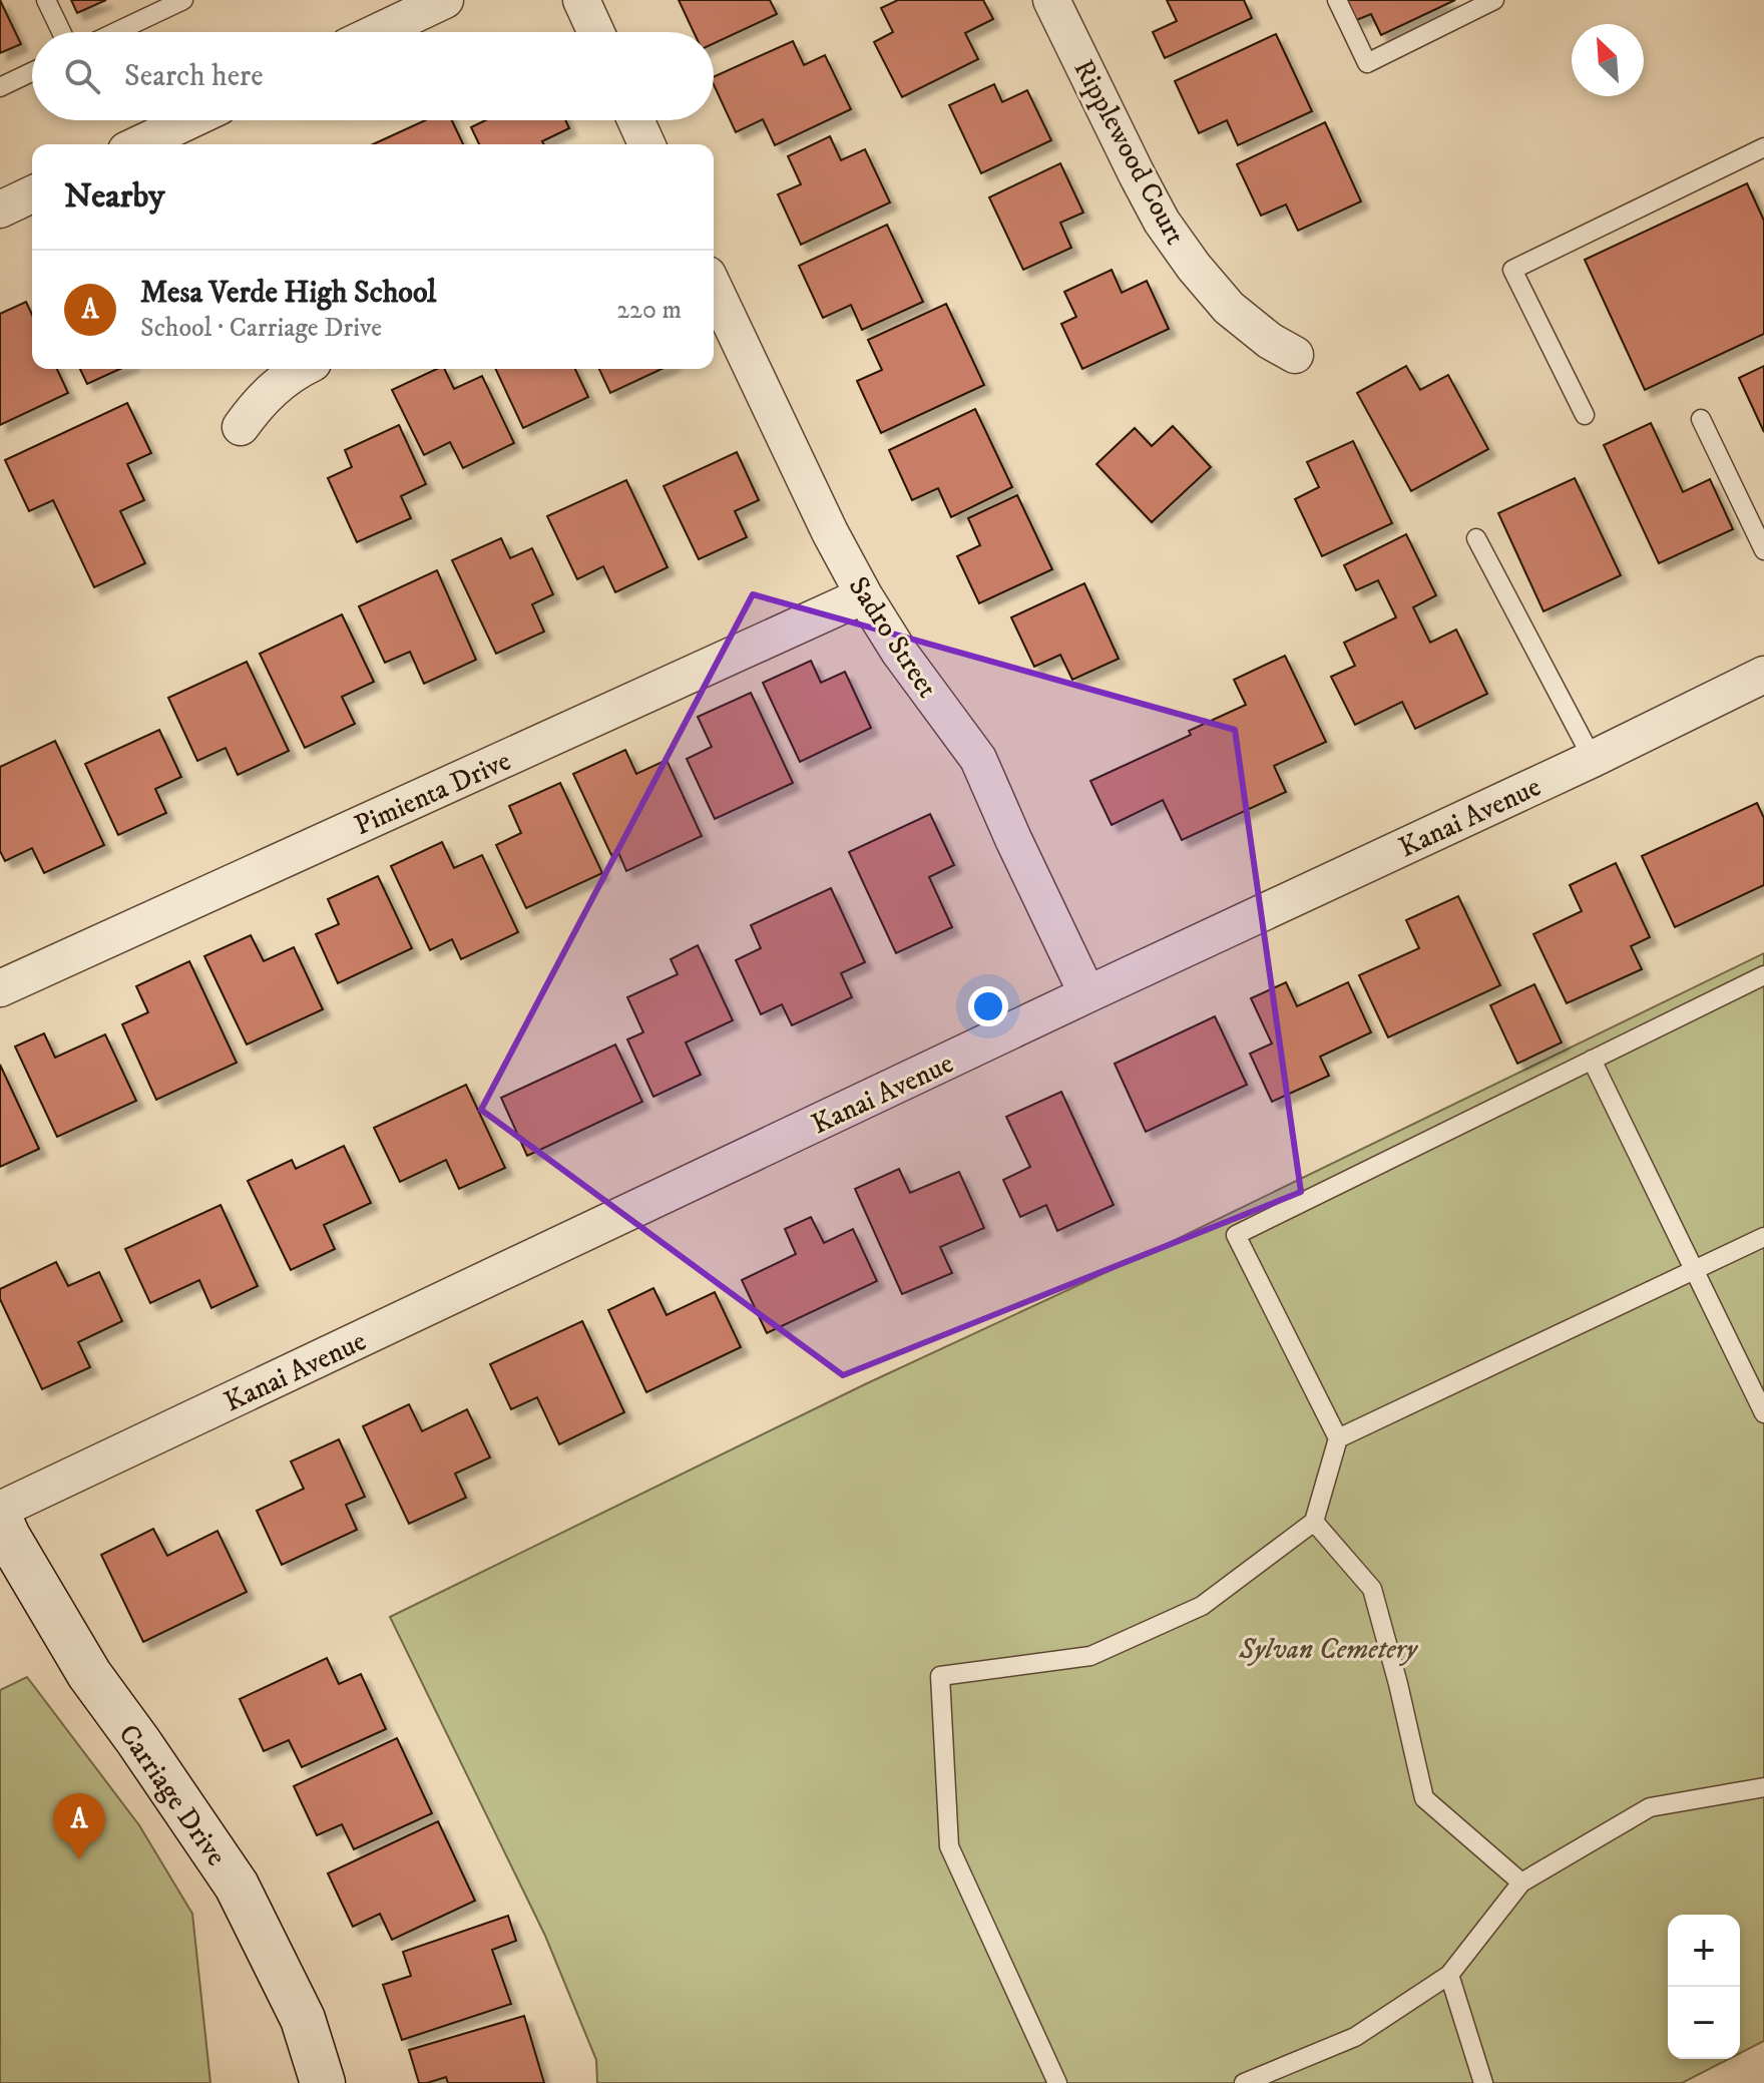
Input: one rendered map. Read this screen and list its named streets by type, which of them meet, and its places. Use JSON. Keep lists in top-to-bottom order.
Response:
{
  "streets": {
    "street": [
      "Ripplewood Court",
      "Sadro Street",
      "Pimienta Drive",
      "Kanai Avenue",
      "Carriage Drive"
    ]
  },
  "crossings": [
    ["Sadro Street", "Pimienta Drive"],
    ["Sadro Street", "Kanai Avenue"],
    ["Kanai Avenue", "Carriage Drive"]
  ],
  "parks": ["Sylvan Cemetery"],
  "north": "top left",
  "page": {
    "search": "Search here",
    "heading": "Nearby",
    "list": [
      {
        "mark": "A",
        "name": "Mesa Verde High School",
        "note": "School · Carriage Drive",
        "value": "220 m"
      }
    ],
    "pins": "A",
    "map_buttons": ["+", "−"]
  }
}
